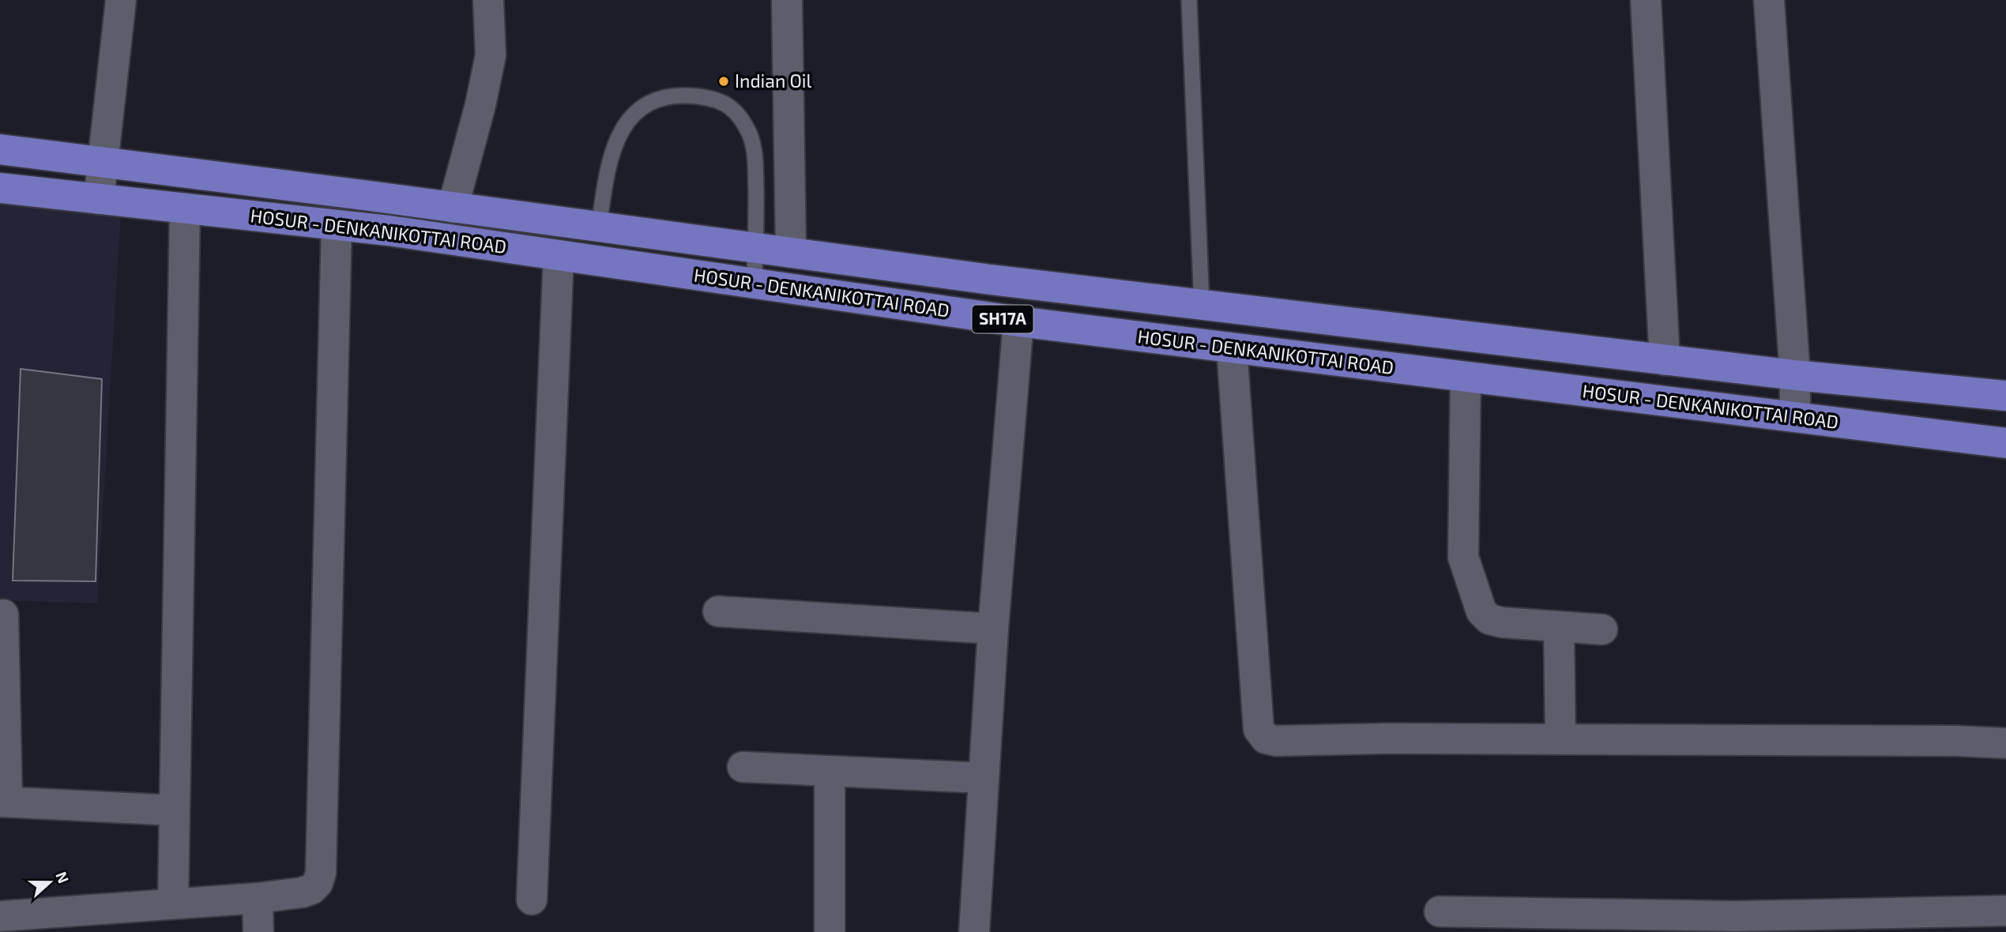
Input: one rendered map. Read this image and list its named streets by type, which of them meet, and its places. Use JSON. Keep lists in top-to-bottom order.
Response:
{
  "streets": {
    "main road": ["HOSUR - DENKANIKOTTAI ROAD", "SH17A"]
  },
  "places": ["Indian Oil"],
  "north": "right"
}
